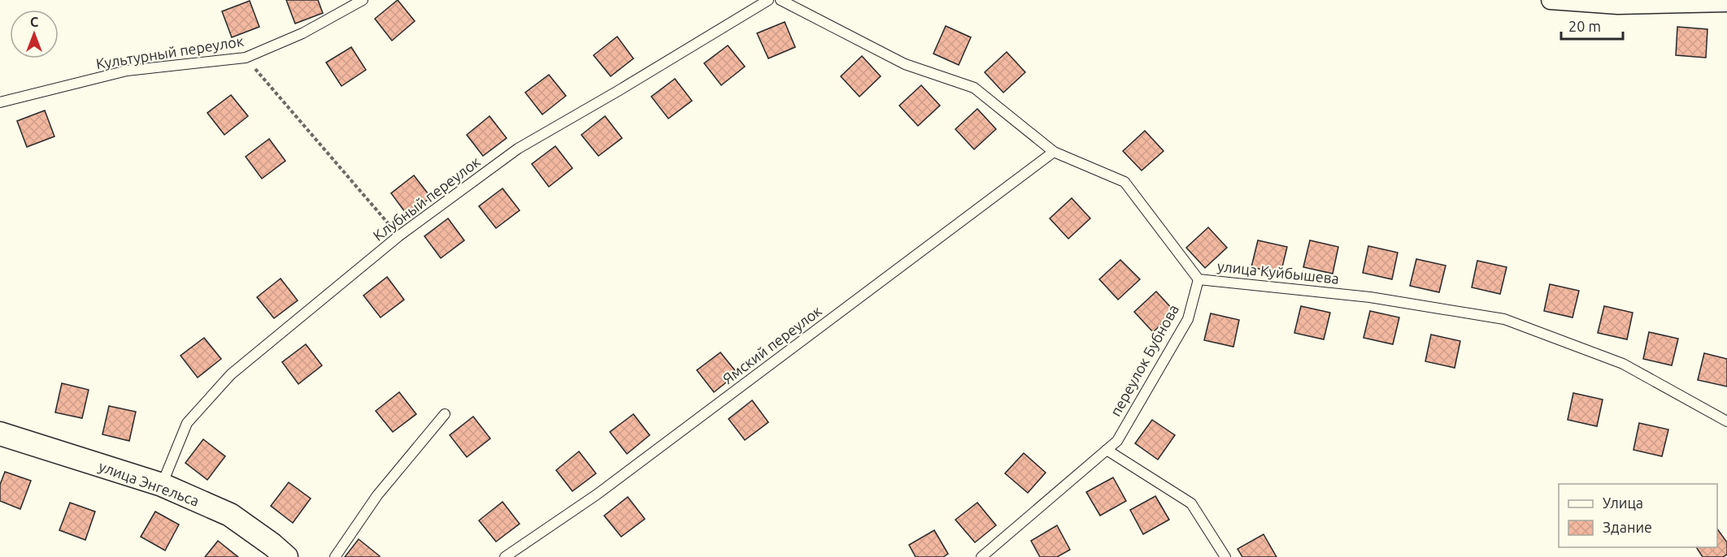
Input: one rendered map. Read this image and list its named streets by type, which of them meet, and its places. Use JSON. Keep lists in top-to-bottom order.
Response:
{
  "streets": {
    "street": ["улица Энгельса"],
    "lane": [
      "Культурный переулок",
      "Клубный переулок",
      "улица Куйбышева",
      "Ямский переулок",
      "переулок Бубнова"
    ]
  },
  "crossings": [
    ["Клубный переулок", "улица Энгельса"],
    ["улица Куйбышева", "Ямский переулок"],
    ["улица Куйбышева", "переулок Бубнова"]
  ],
  "legend": ["Улица", "Здание"],
  "scale_bar": "20 m",
  "north": "top"
}
